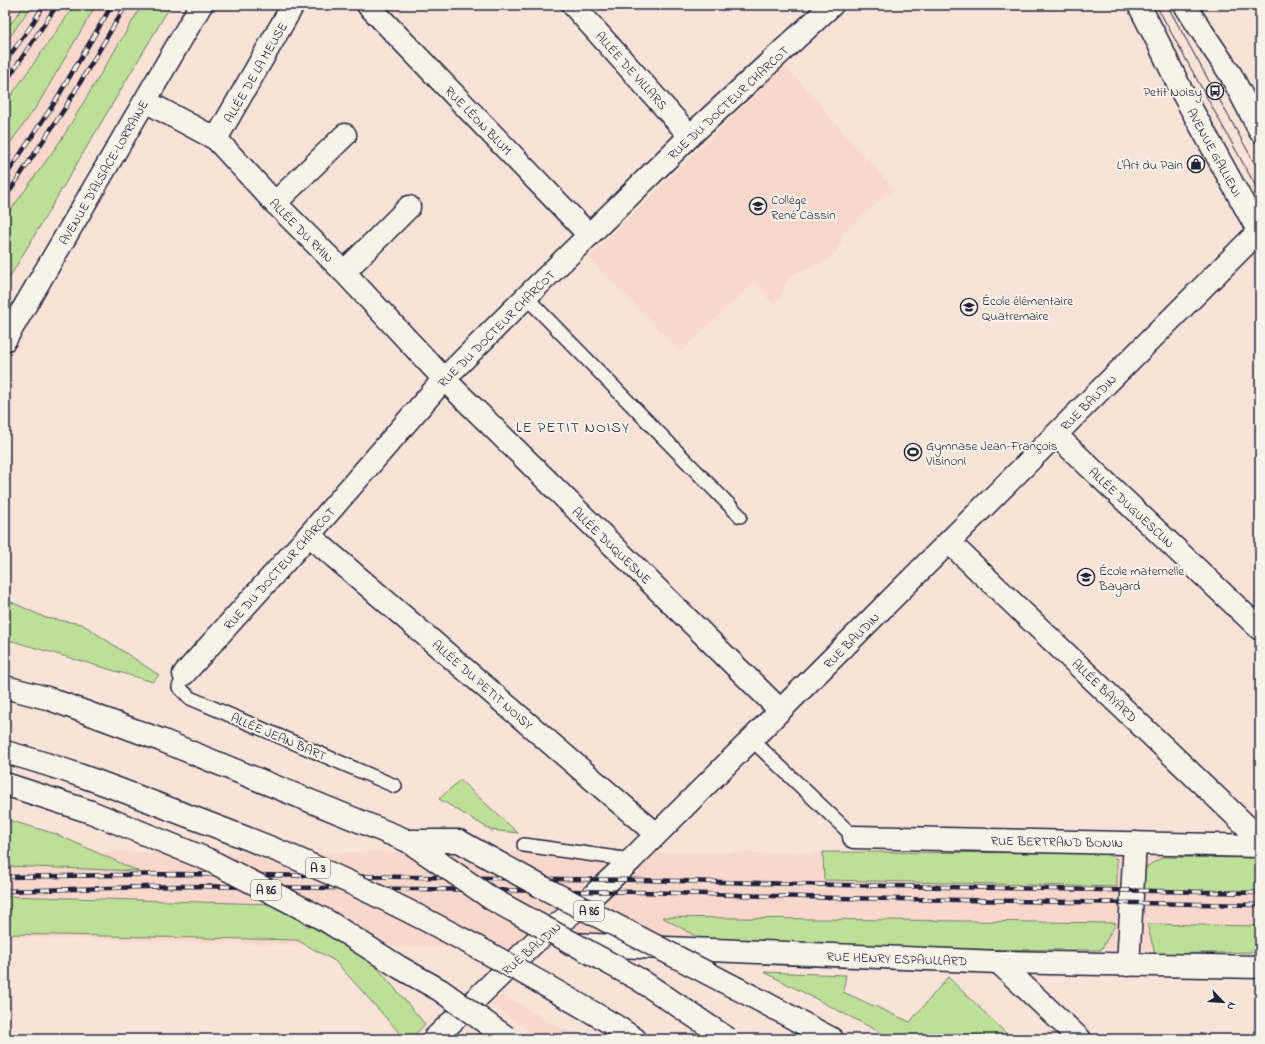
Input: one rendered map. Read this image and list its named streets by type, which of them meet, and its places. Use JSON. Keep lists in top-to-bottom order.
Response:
{
  "streets": {
    "main road": [
      "ALLÉE DE VILLARS",
      "ALLÉE DE LA MEUSE",
      "RUE DU DOCTEUR CHARCOT",
      "RUE LÉON BLUM",
      "AVENUE GALLIENI",
      "AVENUE D'ALSACE-LORRAINE",
      "ALLÉE DU RHIN",
      "RUE BAUDIN",
      "ALLÉE DUGUESCLIN",
      "ALLÉE DUQUESNE",
      "ALLÉE DU PETIT NOISY",
      "ALLÉE BAYARD",
      "RUE BERTRAND BONIN",
      "A 3",
      "A 86",
      "RUE HENRY ESPAULLARD"
    ],
    "lane": ["ALLÉE JEAN BART"]
  },
  "crossings": [
    ["ALLÉE DE VILLARS", "RUE DU DOCTEUR CHARCOT"],
    ["ALLÉE DE LA MEUSE", "ALLÉE DU RHIN"],
    ["RUE DU DOCTEUR CHARCOT", "RUE LÉON BLUM"],
    ["RUE DU DOCTEUR CHARCOT", "ALLÉE DU RHIN"],
    ["RUE DU DOCTEUR CHARCOT", "ALLÉE DUQUESNE"],
    ["RUE DU DOCTEUR CHARCOT", "ALLÉE DU PETIT NOISY"],
    ["RUE DU DOCTEUR CHARCOT", "ALLÉE JEAN BART"],
    ["AVENUE GALLIENI", "RUE BAUDIN"],
    ["AVENUE D'ALSACE-LORRAINE", "ALLÉE DU RHIN"],
    ["ALLÉE DU RHIN", "ALLÉE DUQUESNE"],
    ["RUE BAUDIN", "ALLÉE DUGUESCLIN"],
    ["RUE BAUDIN", "ALLÉE DUQUESNE"],
    ["RUE BAUDIN", "ALLÉE DU PETIT NOISY"],
    ["RUE BAUDIN", "ALLÉE BAYARD"],
    ["RUE BAUDIN", "RUE HENRY ESPAULLARD"]
  ],
  "districts": ["LE PETIT NOISY"],
  "places": {
    "bus stop": ["Petit Noisy"],
    "shop": ["L’Art du Pain"],
    "school or university": ["Collège René Cassin", "École élémentaire Quatremaire", "École maternelle Bayard"],
    "sports": ["Gymnase Jean-François Visinoni"]
  },
  "north": "bottom right"
}
